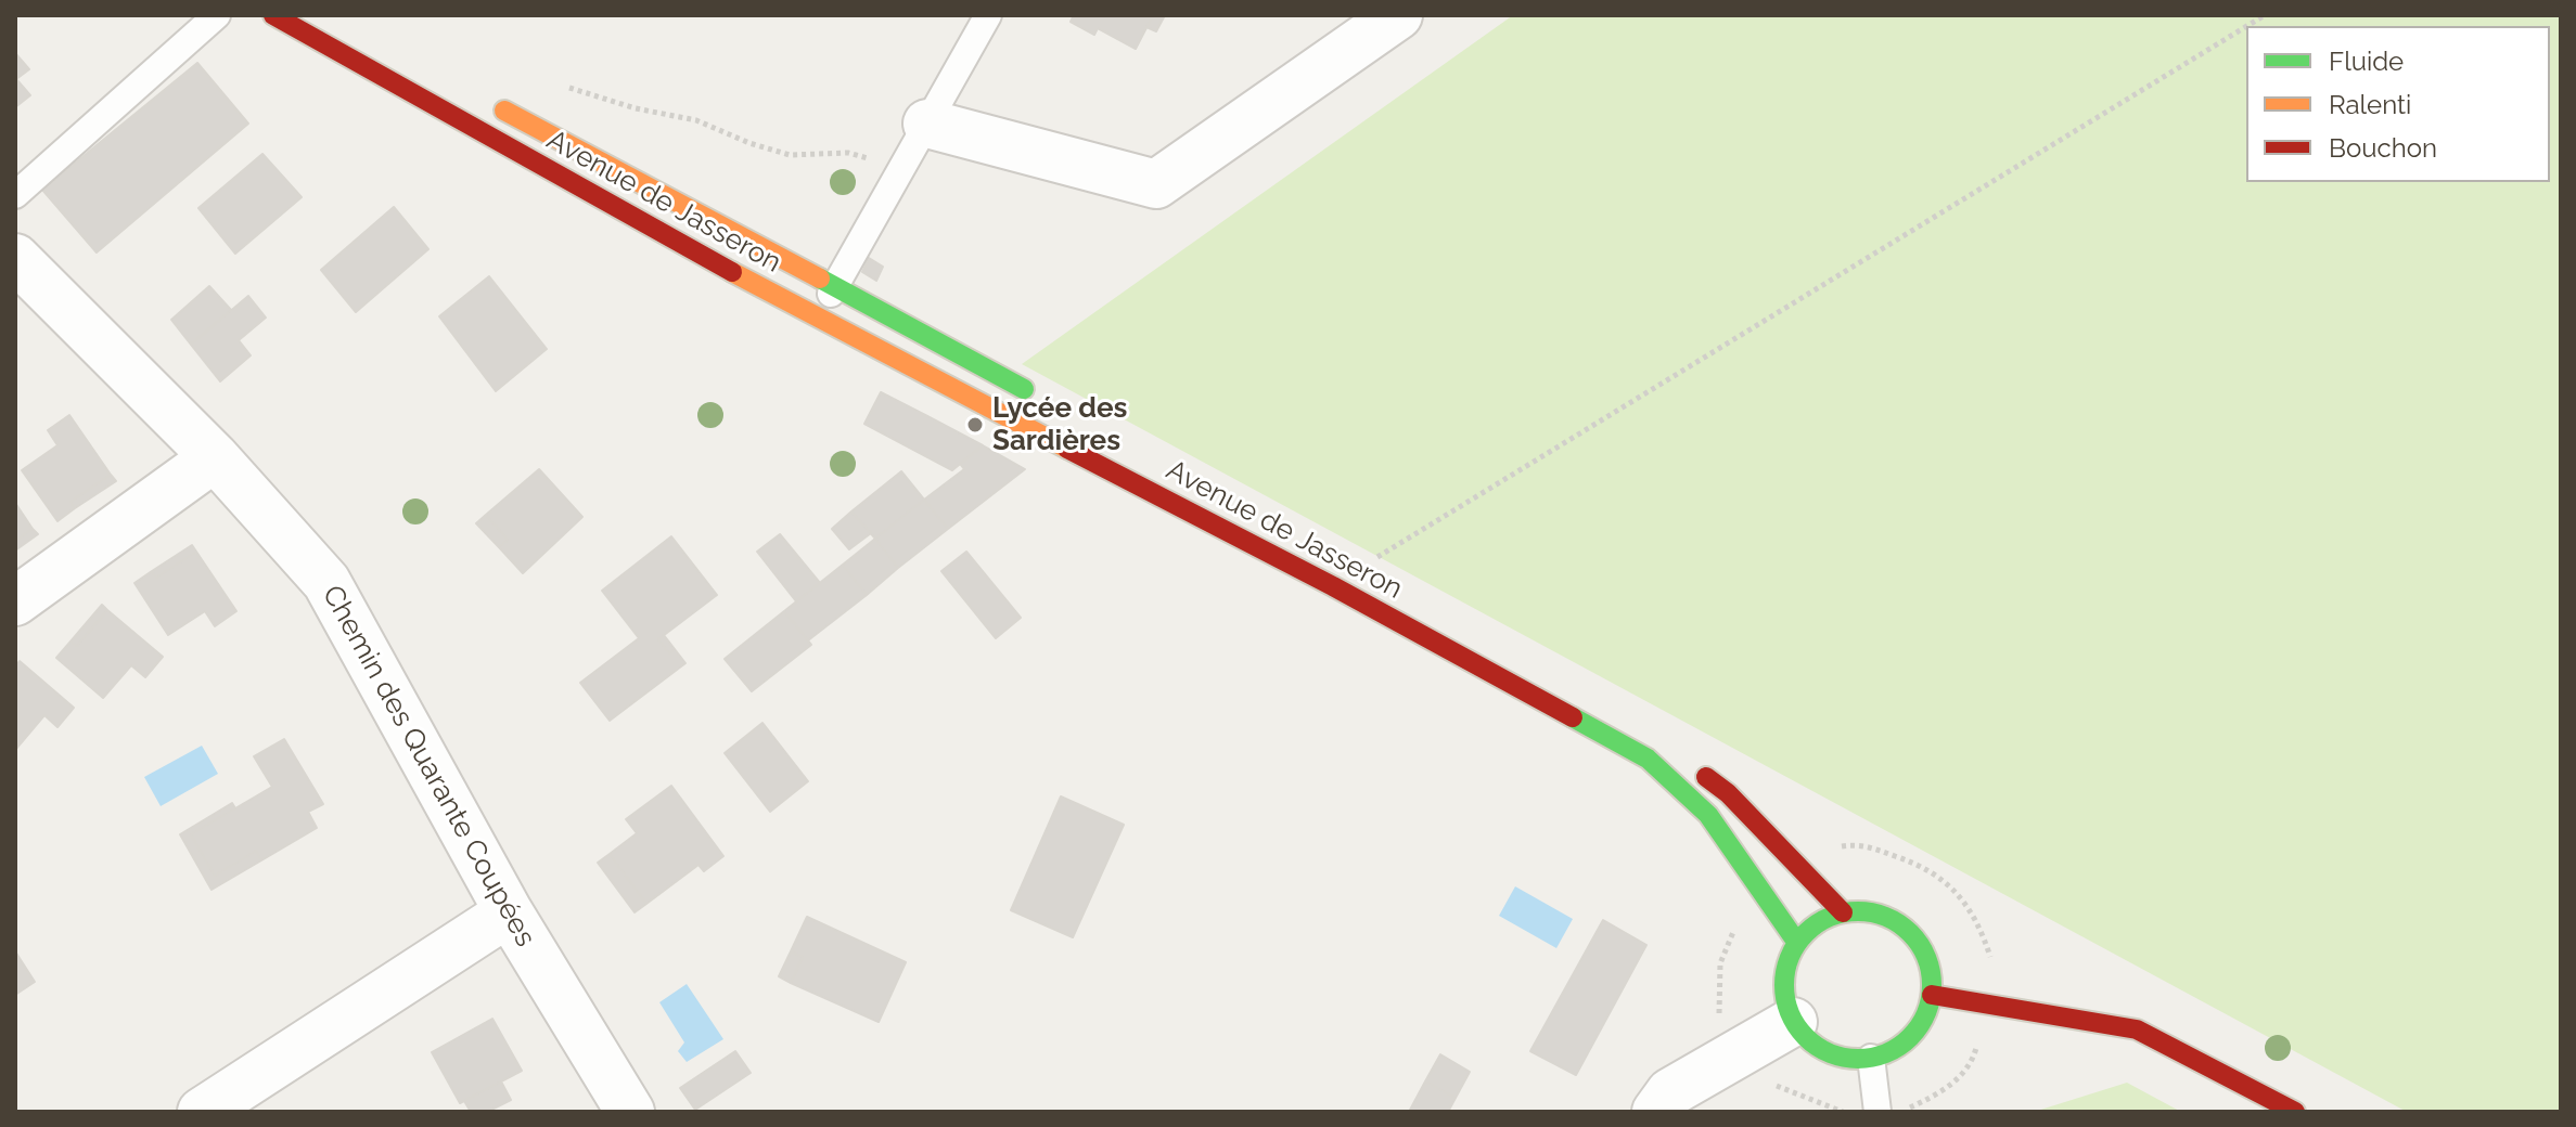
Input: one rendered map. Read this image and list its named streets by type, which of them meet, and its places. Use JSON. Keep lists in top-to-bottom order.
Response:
{
  "streets": {
    "main road": ["Avenue de Jasseron"],
    "street": ["Chemin des Quarante Coupées"]
  },
  "places": ["Lycée des Sardières"],
  "legend": ["Fluide", "Ralenti", "Bouchon"]
}
